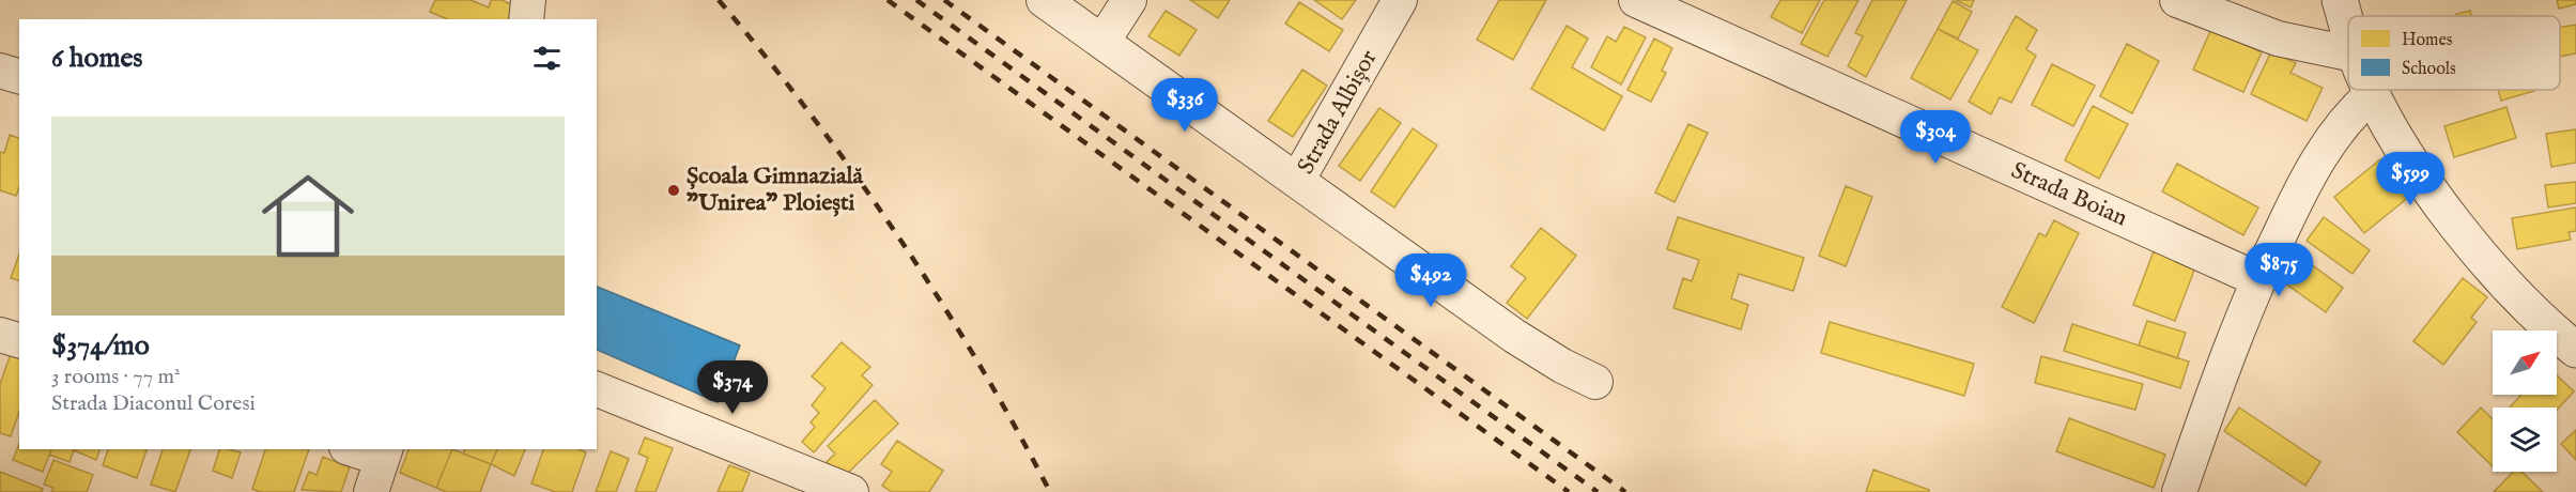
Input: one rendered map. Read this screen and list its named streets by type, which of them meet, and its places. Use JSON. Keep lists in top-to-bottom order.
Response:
{
  "streets": {
    "street": ["Strada Albișor", "Strada Boian"]
  },
  "places": ["Școala Gimnazială \"Unirea\" Ploiești"],
  "legend": ["Homes", "Schools"],
  "north": "top right",
  "page": {
    "heading": "6 homes",
    "price": [
      "$336",
      "$304",
      "$599",
      "$875",
      "$492",
      "$374"
    ],
    "list": [
      {
        "name": "$374/mo",
        "note": "3 rooms · 77 m² · Strada Diaconul Coresi"
      }
    ]
  }
}
